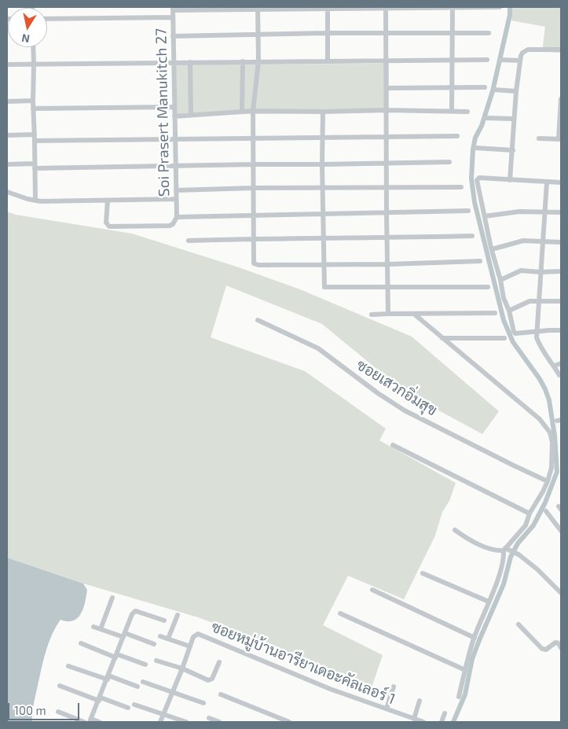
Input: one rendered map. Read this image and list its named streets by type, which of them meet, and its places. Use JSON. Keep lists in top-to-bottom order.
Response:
{
  "streets": {
    "street": ["Soi Prasert Manukitch 27", "ซอยเสวกอิ่มสุข", "ซอยหมู่บ้านอารียาเดอะคัลเลอร์ 1"]
  },
  "scale_bar": "100 m",
  "north": "bottom"
}
